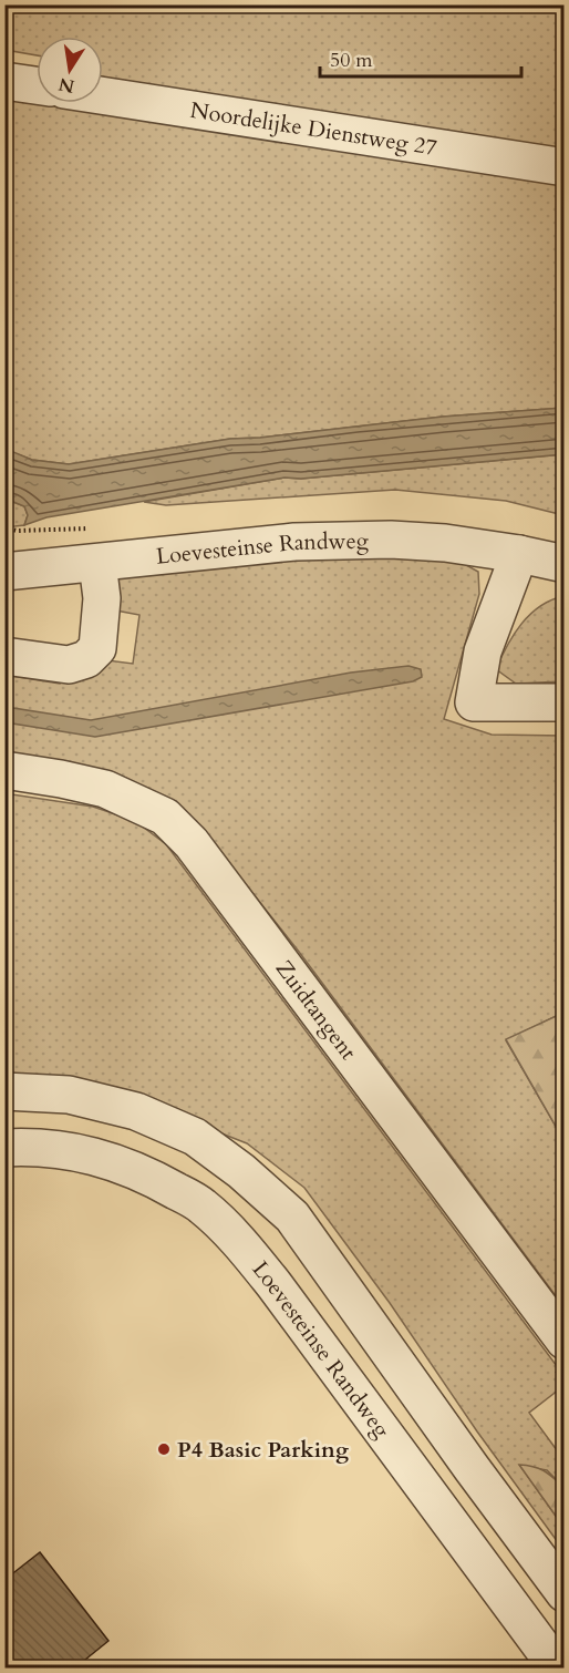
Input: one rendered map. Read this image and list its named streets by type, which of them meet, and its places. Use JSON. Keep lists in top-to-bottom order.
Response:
{
  "streets": {
    "street": ["Noordelijke Dienstweg 27", "Loevesteinse Randweg", "Zuidtangent"]
  },
  "places": ["P4 Basic Parking"],
  "scale_bar": "50 m",
  "north": "bottom"
}
